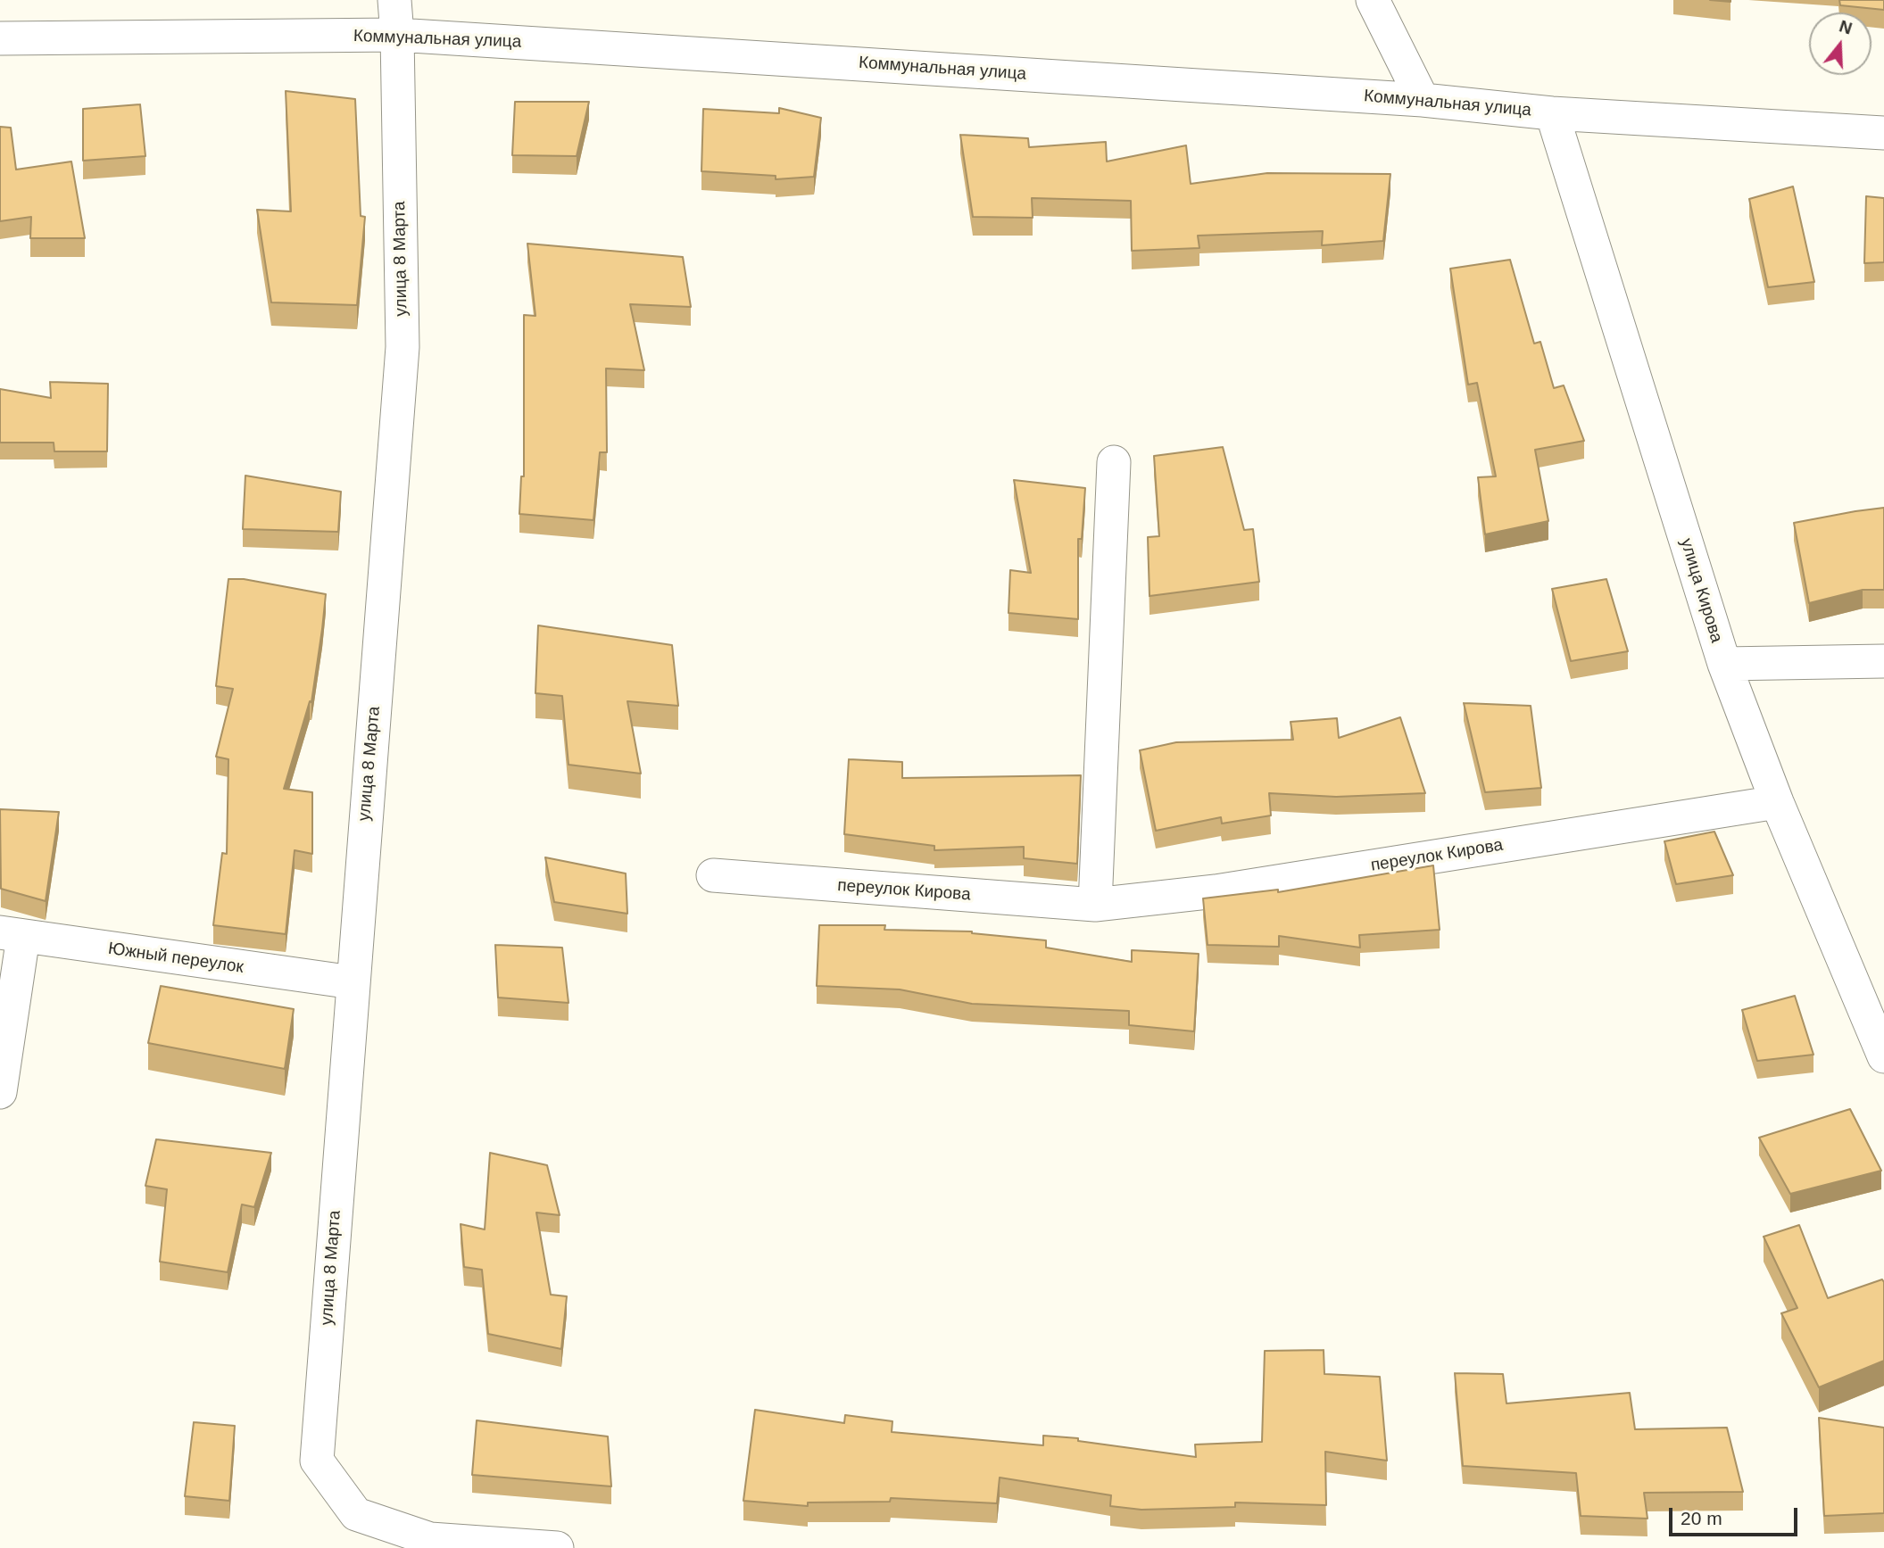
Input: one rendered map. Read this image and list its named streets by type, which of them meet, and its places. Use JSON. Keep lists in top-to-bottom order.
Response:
{
  "streets": {
    "street": [
      "Коммунальная улица",
      "улица 8 Марта",
      "улица Кирова",
      "переулок Кирова",
      "Южный переулок"
    ]
  },
  "crossings": [
    ["Коммунальная улица", "улица 8 Марта"],
    ["Коммунальная улица", "улица Кирова"],
    ["улица 8 Марта", "Южный переулок"],
    ["улица Кирова", "переулок Кирова"]
  ],
  "scale_bar": "20 m",
  "north": "top"
}
